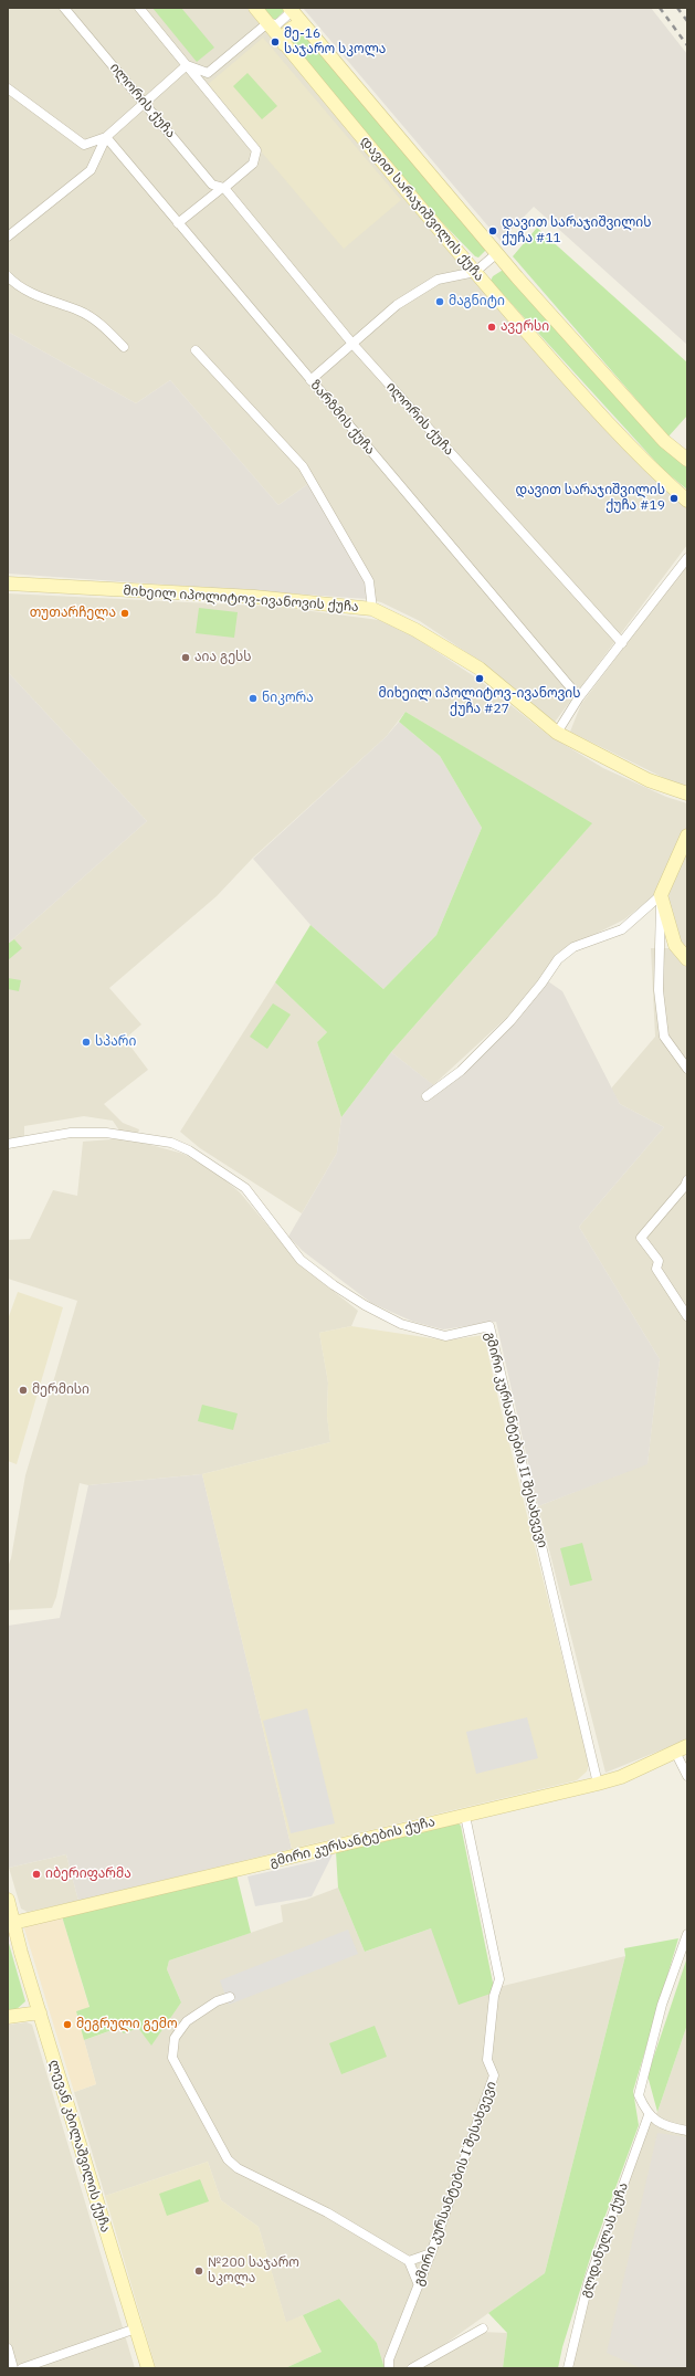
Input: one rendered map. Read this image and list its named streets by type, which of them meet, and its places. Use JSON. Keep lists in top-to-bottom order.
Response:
{
  "streets": {
    "main road": [
      "დავით სარაჯიშვილის ქუჩა",
      "მიხეილ იპოლიტოვ-ივანოვის ქუჩა",
      "გმირი კურსანტების ქუჩა",
      "ლევან კბილაშვილის ქუჩა"
    ],
    "street": [
      "ილორის ქუჩა",
      "ზარზმის ქუჩა",
      "გმირი კურსანტების II შესახვევი",
      "გმირი კურსანტების I შესახვევი",
      "გლდანულას ქუჩა"
    ]
  },
  "crossings": [
    ["გმირი კურსანტების II შესახვევი", "გმირი კურსანტების ქუჩა"],
    ["გმირი კურსანტების ქუჩა", "ლევან კბილაშვილის ქუჩა"],
    ["გმირი კურსანტების ქუჩა", "გმირი კურსანტების I შესახვევი"]
  ],
  "places": [
    "მე-16 საჯარო სკოლა",
    "დავით სარაჯიშვილის ქუჩა #11",
    "მაგნიტი",
    "ავერსი",
    "დავით სარაჯიშვილის ქუჩა #19",
    "თუთარჩელა",
    "აია გესს",
    "მიხეილ იპოლიტოვ-ივანოვის ქუჩა #27",
    "ნიკორა",
    "სპარი",
    "მერმისი",
    "იბერიფარმა",
    "მეგრული გემო",
    "№200 საჯარო სკოლა"
  ]
}
